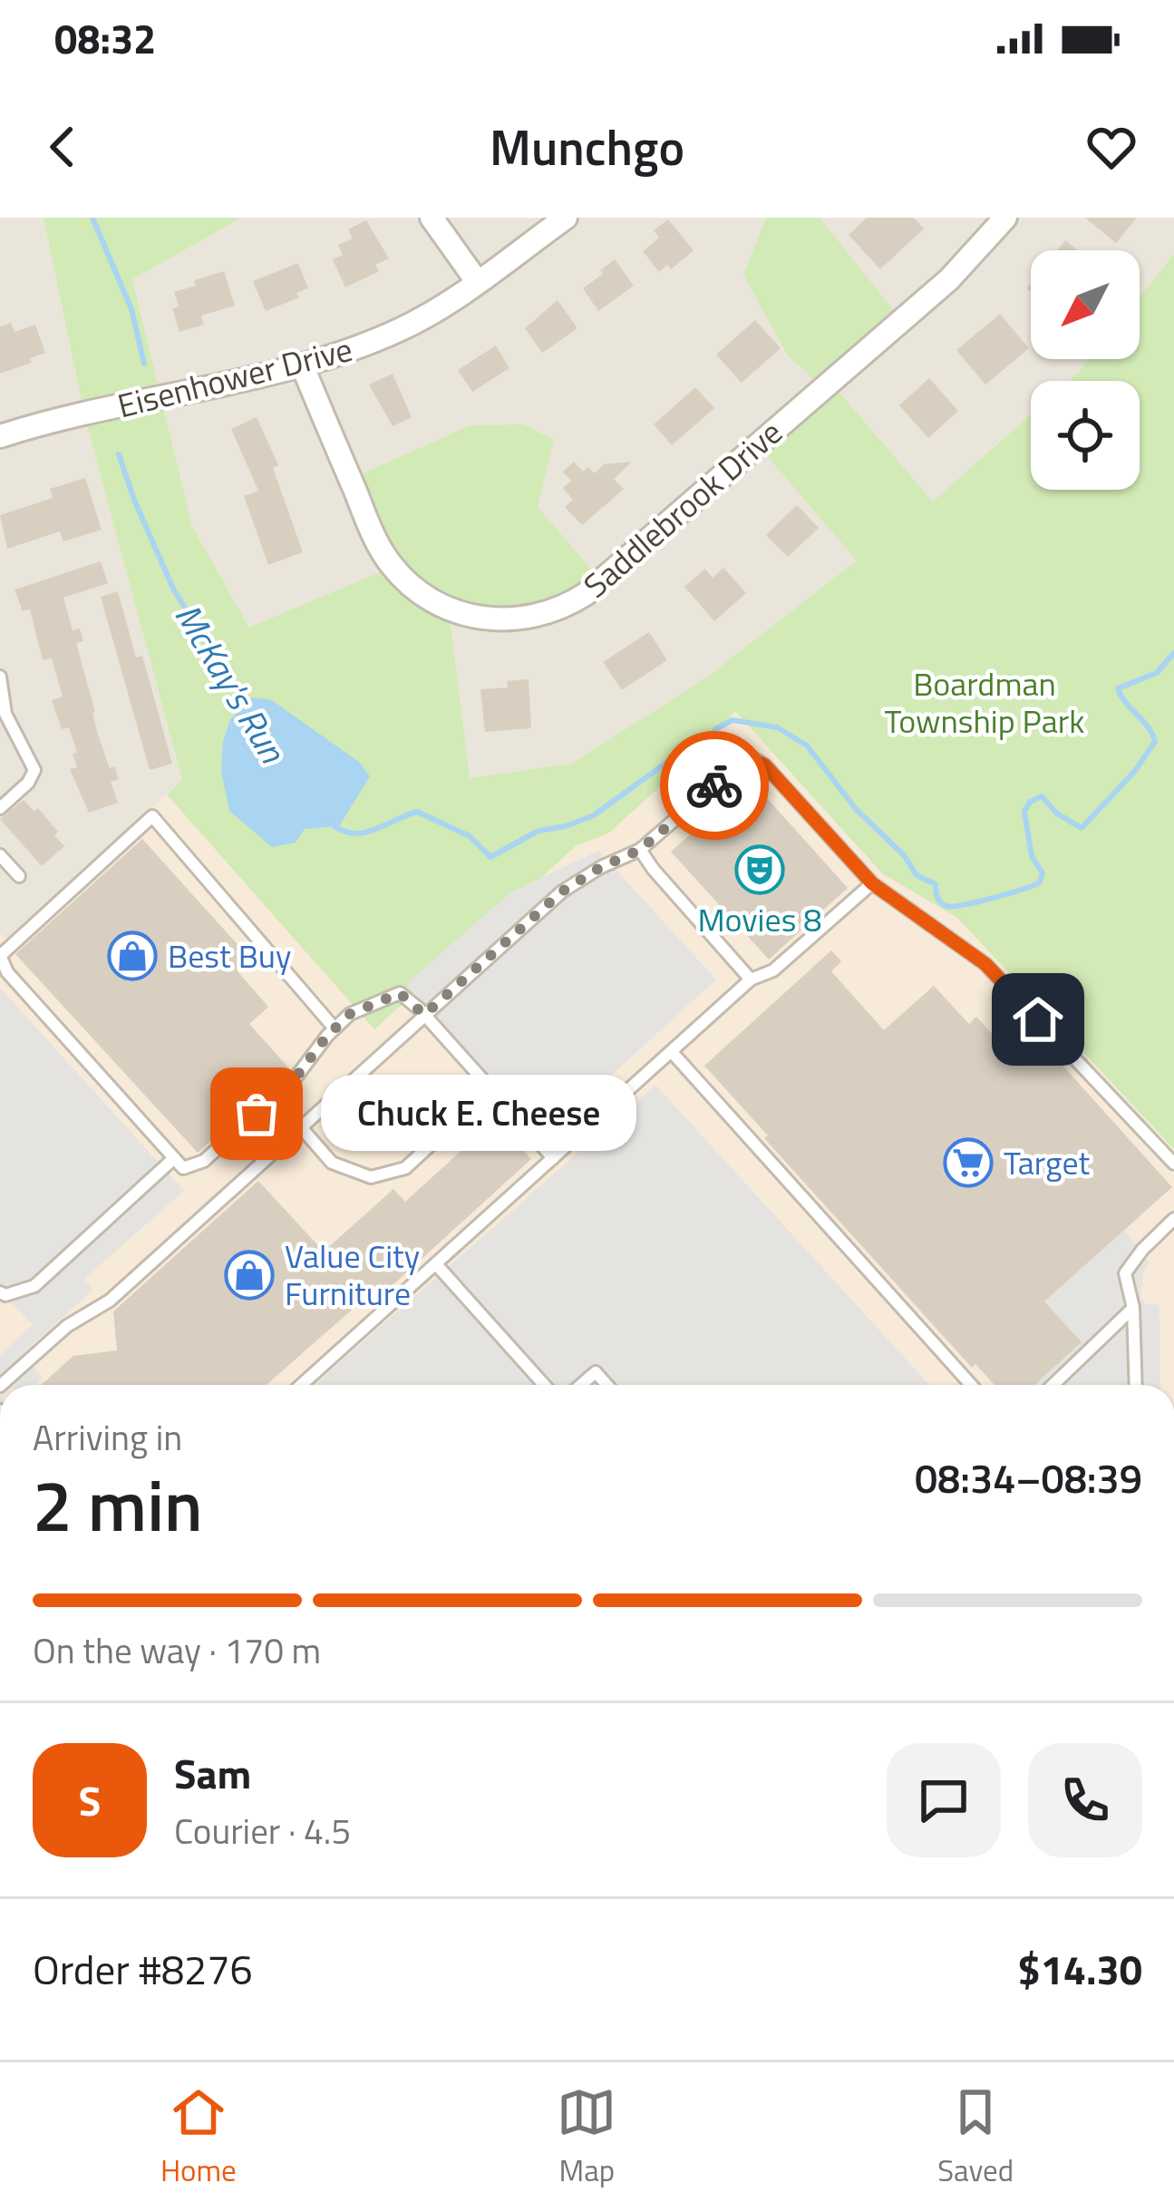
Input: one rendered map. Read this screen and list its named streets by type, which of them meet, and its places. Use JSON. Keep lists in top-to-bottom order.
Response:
{
  "streets": {
    "street": ["Eisenhower Drive", "Saddlebrook Drive"]
  },
  "crossings": [
    ["Eisenhower Drive", "Saddlebrook Drive"]
  ],
  "water": ["McKay's Run"],
  "parks": ["Boardman Township Park"],
  "places": {
    "theatre": ["Movies 8"],
    "shop": ["Best Buy", "Value City Furniture"],
    "other": ["Chuck E. Cheese"],
    "supermarket": ["Target"]
  },
  "north": "bottom left",
  "page": {
    "status": "08:32",
    "header": "Munchgo",
    "bubble": "Chuck E. Cheese",
    "heading": ["2 min", "Arriving in", "08:34–08:39"],
    "panel": [
      "Sam",
      "Courier · 4.5",
      "Order #8276",
      "$14.30"
    ],
    "bar": "On the way · 170 m",
    "round": "S",
    "tabs": ["Home", "Map", "Saved"]
  }
}
